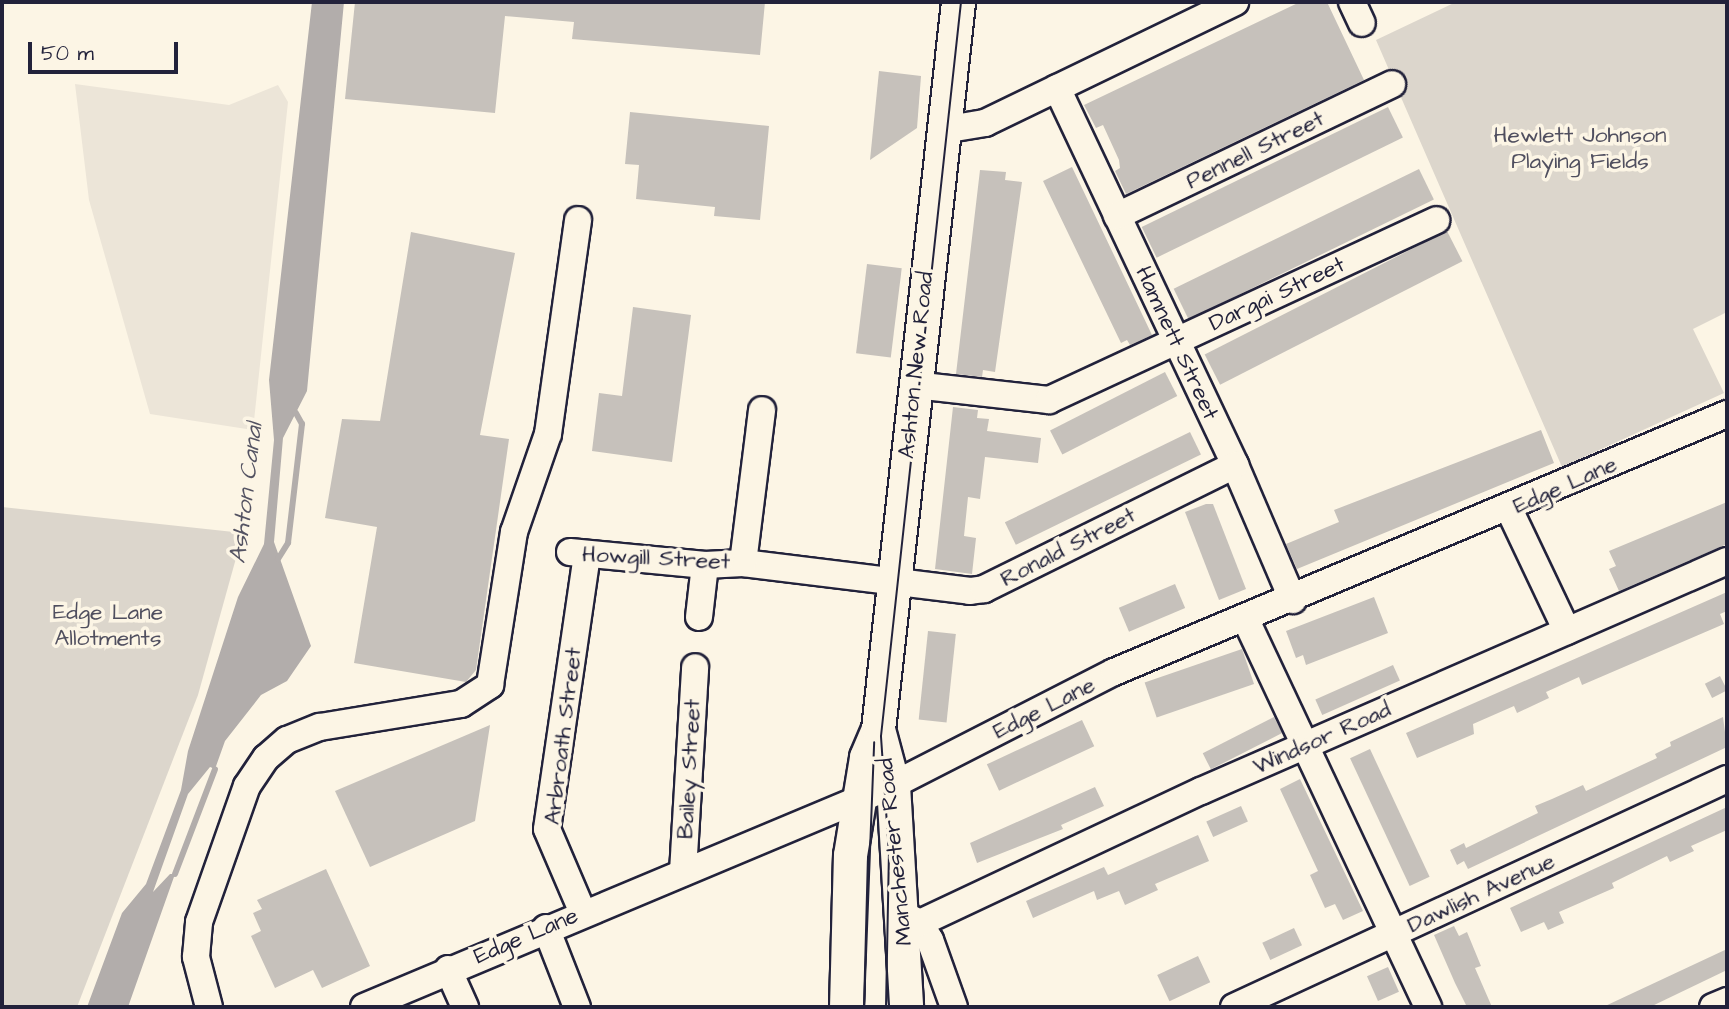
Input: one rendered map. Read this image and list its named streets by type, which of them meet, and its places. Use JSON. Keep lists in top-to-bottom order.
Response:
{
  "streets": {
    "main road": ["Ashton New Road", "Manchester Road"],
    "street": [
      "Pennell Street",
      "Dargai Street",
      "Hamnett Street",
      "Edge Lane",
      "Ronald Street",
      "Howgill Street",
      "Arbroath Street",
      "Windsor Road",
      "Bailey Street",
      "Dawlish Avenue"
    ]
  },
  "crossings": [
    ["Pennell Street", "Hamnett Street"],
    ["Dargai Street", "Hamnett Street"],
    ["Dargai Street", "Ashton New Road"],
    ["Hamnett Street", "Edge Lane"],
    ["Hamnett Street", "Ronald Street"],
    ["Ashton New Road", "Ronald Street"],
    ["Ashton New Road", "Manchester Road"],
    ["Edge Lane", "Arbroath Street"],
    ["Edge Lane", "Bailey Street"],
    ["Edge Lane", "Manchester Road"],
    ["Ronald Street", "Howgill Street"],
    ["Howgill Street", "Arbroath Street"],
    ["Windsor Road", "Manchester Road"]
  ],
  "water": ["Ashton Canal"],
  "parks": ["Hewlett Johnson Playing Fields", "Edge Lane Allotments"],
  "scale_bar": "50 m"
}
